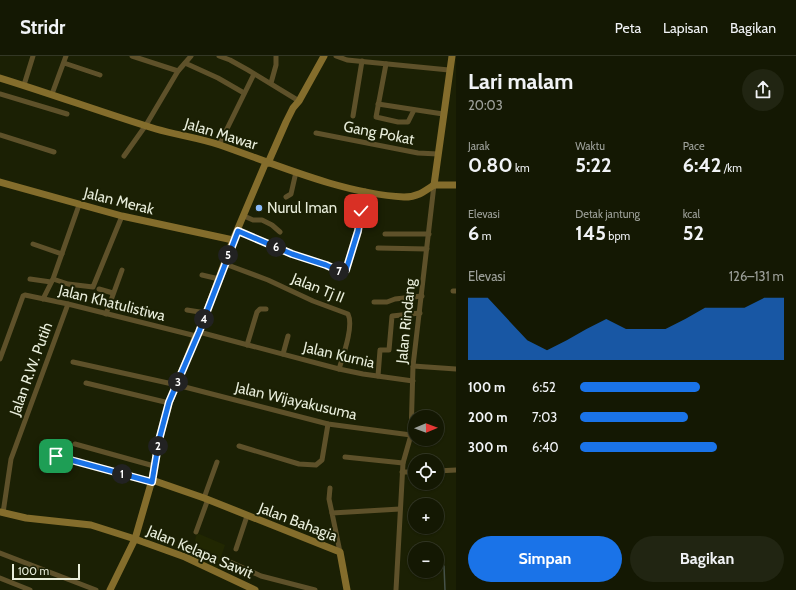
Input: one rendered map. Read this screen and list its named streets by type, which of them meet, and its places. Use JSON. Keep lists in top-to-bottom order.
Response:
{
  "streets": {
    "street": [
      "Gang Pokat",
      "Jalan Mawar",
      "Jalan Merak",
      "Jalan Tj II",
      "Jalan Khatulistiwa",
      "Jalan Rindang",
      "Jalan Kurnia",
      "Jalan R.W. Putih",
      "Jalan Wijayakusuma",
      "Jalan Bahagia",
      "Jalan Kelapa Sawit"
    ]
  },
  "crossings": [
    ["Gang Pokat", "Jalan Rindang"],
    ["Jalan Mawar", "Jalan Rindang"],
    ["Jalan Tj II", "Jalan Kurnia"],
    ["Jalan Khatulistiwa", "Jalan Kurnia"],
    ["Jalan Khatulistiwa", "Jalan R.W. Putih"],
    ["Jalan Rindang", "Jalan Kurnia"],
    ["Jalan R.W. Putih", "Jalan Kelapa Sawit"]
  ],
  "places": ["Nurul Iman"],
  "scale_bar": "100 m",
  "north": "right",
  "page": {
    "header": "Stridr",
    "nav": ["Peta", "Lapisan", "Bagikan"],
    "heading": ["Lari malam", "20:03"],
    "stats": [
      ["Jarak", "0.80 km"],
      ["Waktu", "5:22"],
      ["Pace", "6:42 /km"],
      ["Elevasi", "6 m"],
      ["Detak jantung", "145 bpm"],
      ["kcal", "52"]
    ],
    "pins": [
      "6",
      "5",
      "7",
      "4",
      "3",
      "2",
      "1"
    ],
    "chart": ["Elevasi", "126–131 m"],
    "list": [
      {
        "name": "100 m",
        "note": "6:52"
      },
      {
        "name": "200 m",
        "note": "7:03"
      },
      {
        "name": "300 m",
        "note": "6:40"
      }
    ],
    "map_buttons": ["+", "−"],
    "buttons": ["Simpan", "Bagikan"],
    "scale": "100 m"
  }
}
